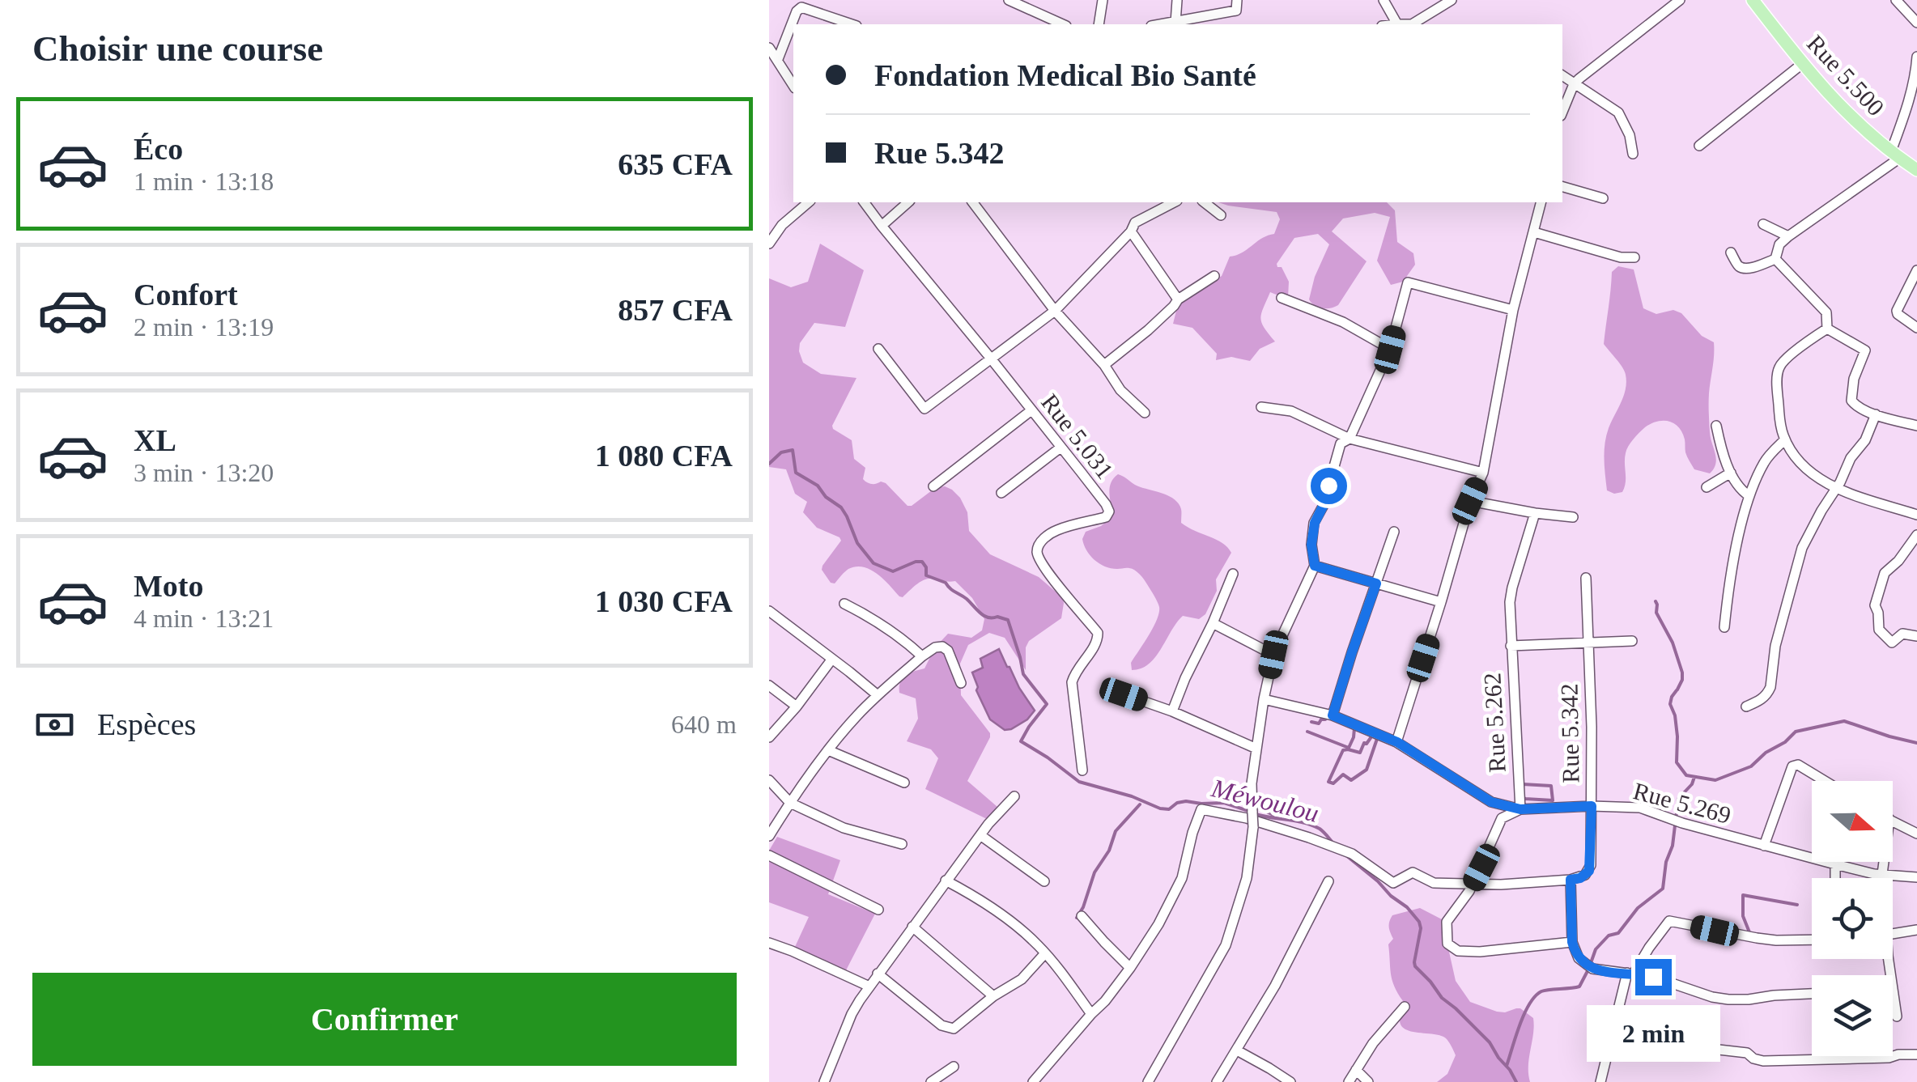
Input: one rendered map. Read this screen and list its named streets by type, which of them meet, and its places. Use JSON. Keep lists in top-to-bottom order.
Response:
{
  "streets": {
    "main road": ["Rue 5.500"],
    "street": [
      "Rue 5.031",
      "Rue 5.262",
      "Rue 5.342",
      "Rue 5.269"
    ]
  },
  "crossings": [
    ["Rue 5.262", "Rue 5.269"],
    ["Rue 5.342", "Rue 5.269"]
  ],
  "water": ["Méwoulou"],
  "north": "right",
  "page": {
    "heading": "Choisir une course",
    "banner": ["Fondation Medical Bio Santé", "Rue 5.342"],
    "list": [
      {
        "name": "Éco",
        "note": "1 min · 13:18",
        "value": "635 CFA"
      },
      {
        "name": "Confort",
        "note": "2 min · 13:19",
        "value": "857 CFA"
      },
      {
        "name": "XL",
        "note": "3 min · 13:20",
        "value": "1 080 CFA"
      },
      {
        "name": "Moto",
        "note": "4 min · 13:21",
        "value": "1 030 CFA"
      }
    ],
    "pay": ["Espèces", "640 m"],
    "buttons": "Confirmer",
    "bubble": "2 min"
  }
}
